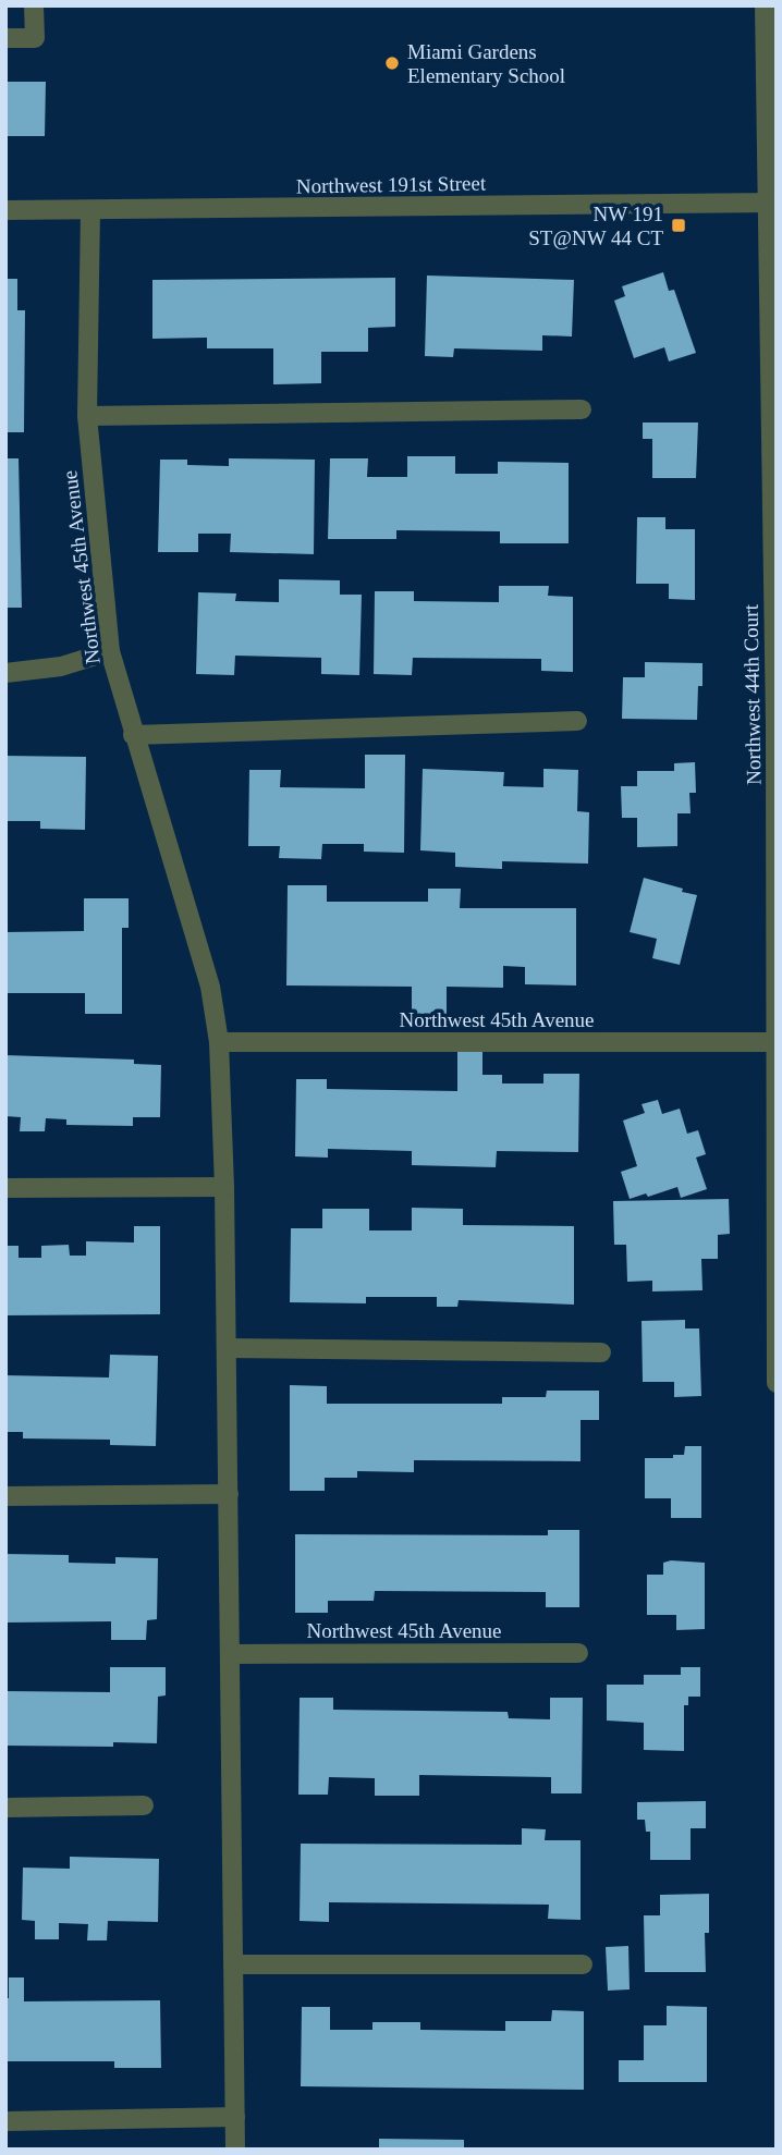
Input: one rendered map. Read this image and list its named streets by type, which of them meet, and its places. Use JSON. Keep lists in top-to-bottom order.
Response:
{
  "streets": {
    "street": ["Northwest 191st Street", "Northwest 45th Avenue", "Northwest 44th Court"]
  },
  "crossings": [
    ["Northwest 191st Street", "Northwest 45th Avenue"],
    ["Northwest 191st Street", "Northwest 44th Court"],
    ["Northwest 45th Avenue", "Northwest 44th Court"]
  ],
  "places": {
    "other": ["Miami Gardens Elementary School"],
    "transit": ["NW 191 ST@NW 44 CT"]
  }
}
